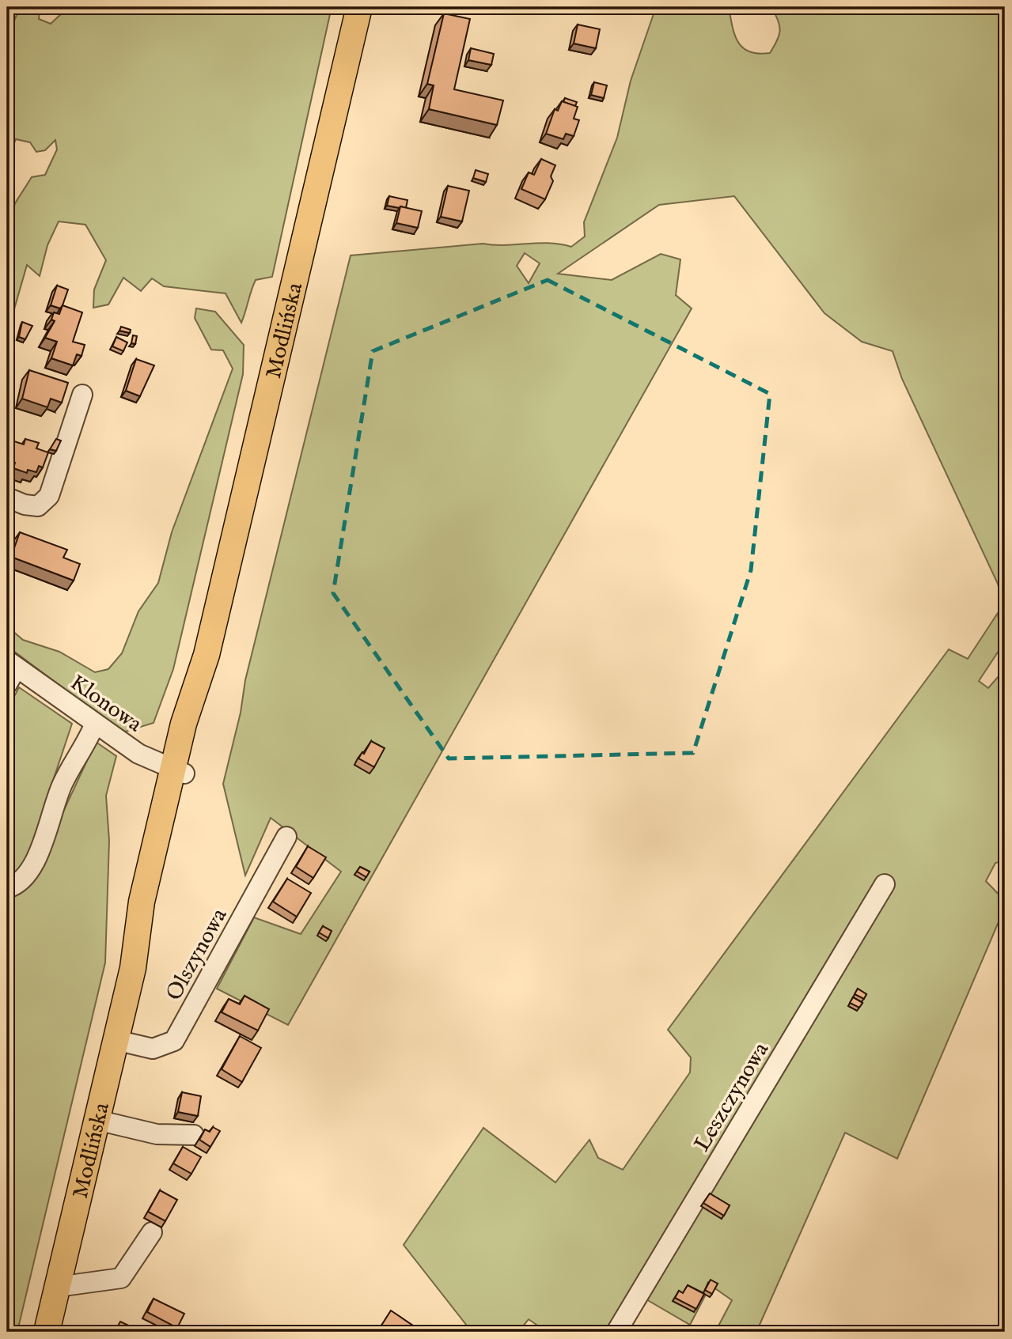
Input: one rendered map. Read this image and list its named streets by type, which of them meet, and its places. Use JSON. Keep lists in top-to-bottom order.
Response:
{
  "streets": {
    "main road": ["Modlińska"],
    "street": ["Klonowa", "Olszynowa", "Leszczynowa"]
  },
  "crossings": [
    ["Modlińska", "Klonowa"],
    ["Modlińska", "Olszynowa"]
  ]
}
